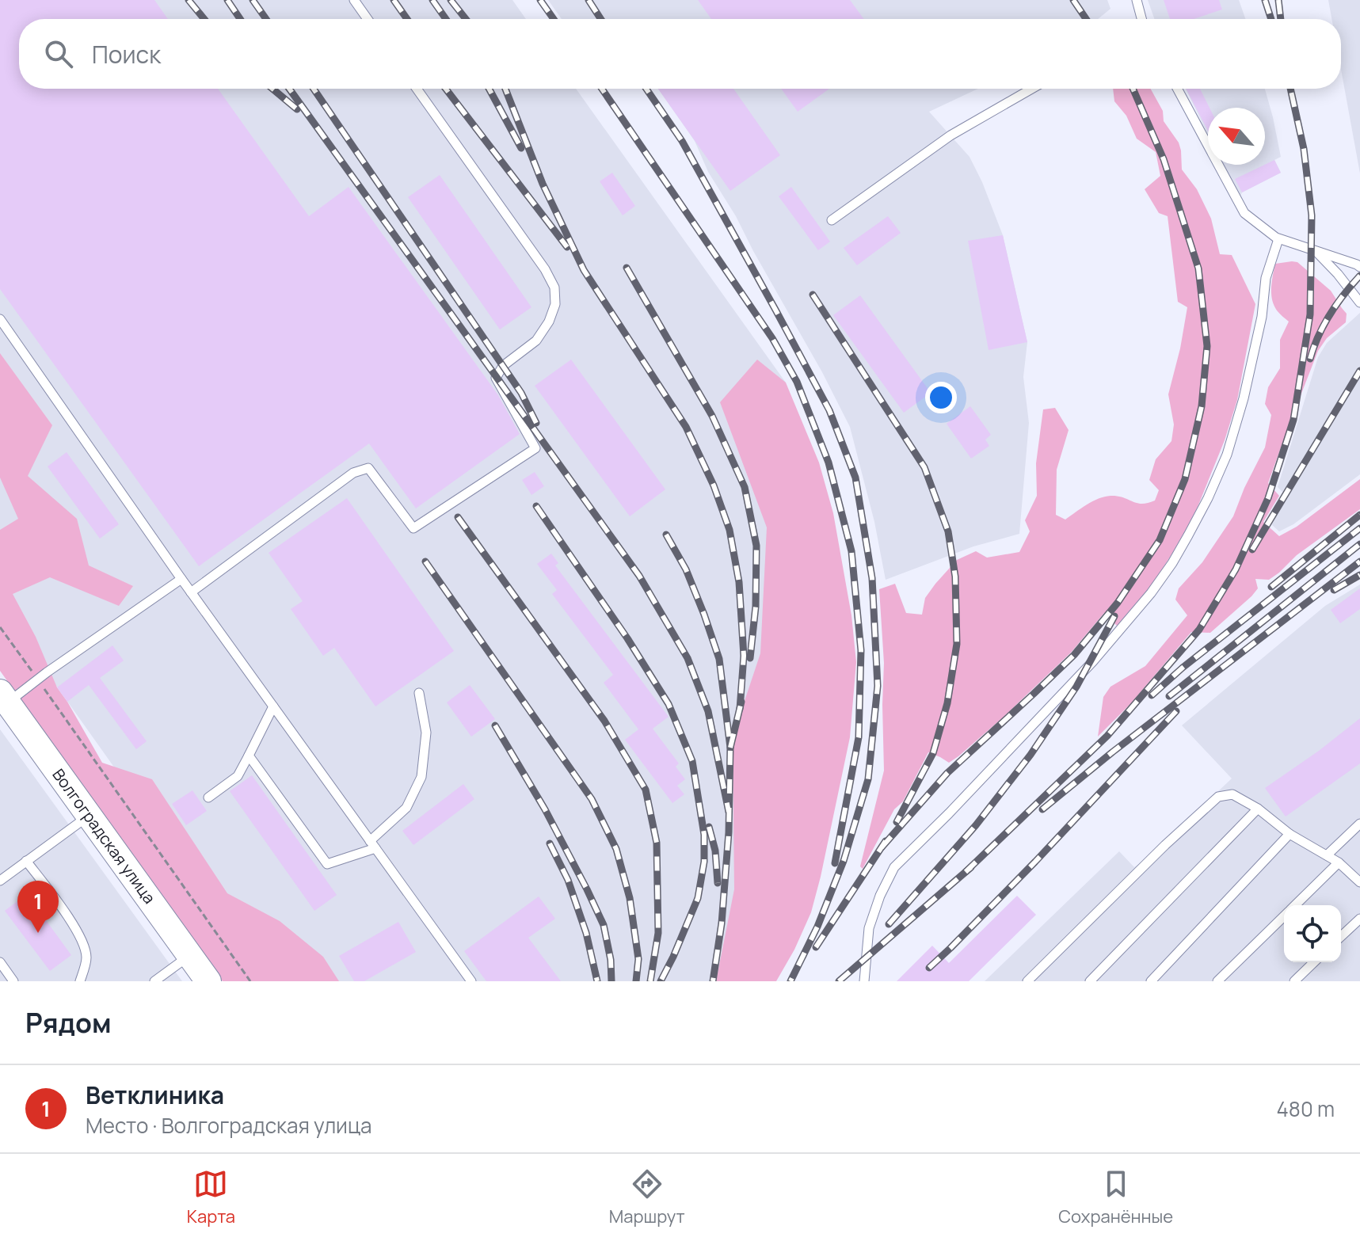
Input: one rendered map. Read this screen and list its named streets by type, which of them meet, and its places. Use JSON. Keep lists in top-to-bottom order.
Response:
{
  "streets": {
    "main road": ["Волгоградская улица"]
  },
  "north": "top left",
  "page": {
    "search": "Поиск",
    "pins": "1",
    "heading": "Рядом",
    "list": [
      {
        "mark": "1",
        "name": "Ветклиника",
        "note": "Место · Волгоградская улица",
        "value": "480 m"
      }
    ],
    "nav": ["Карта", "Маршрут", "Сохранённые"]
  }
}
